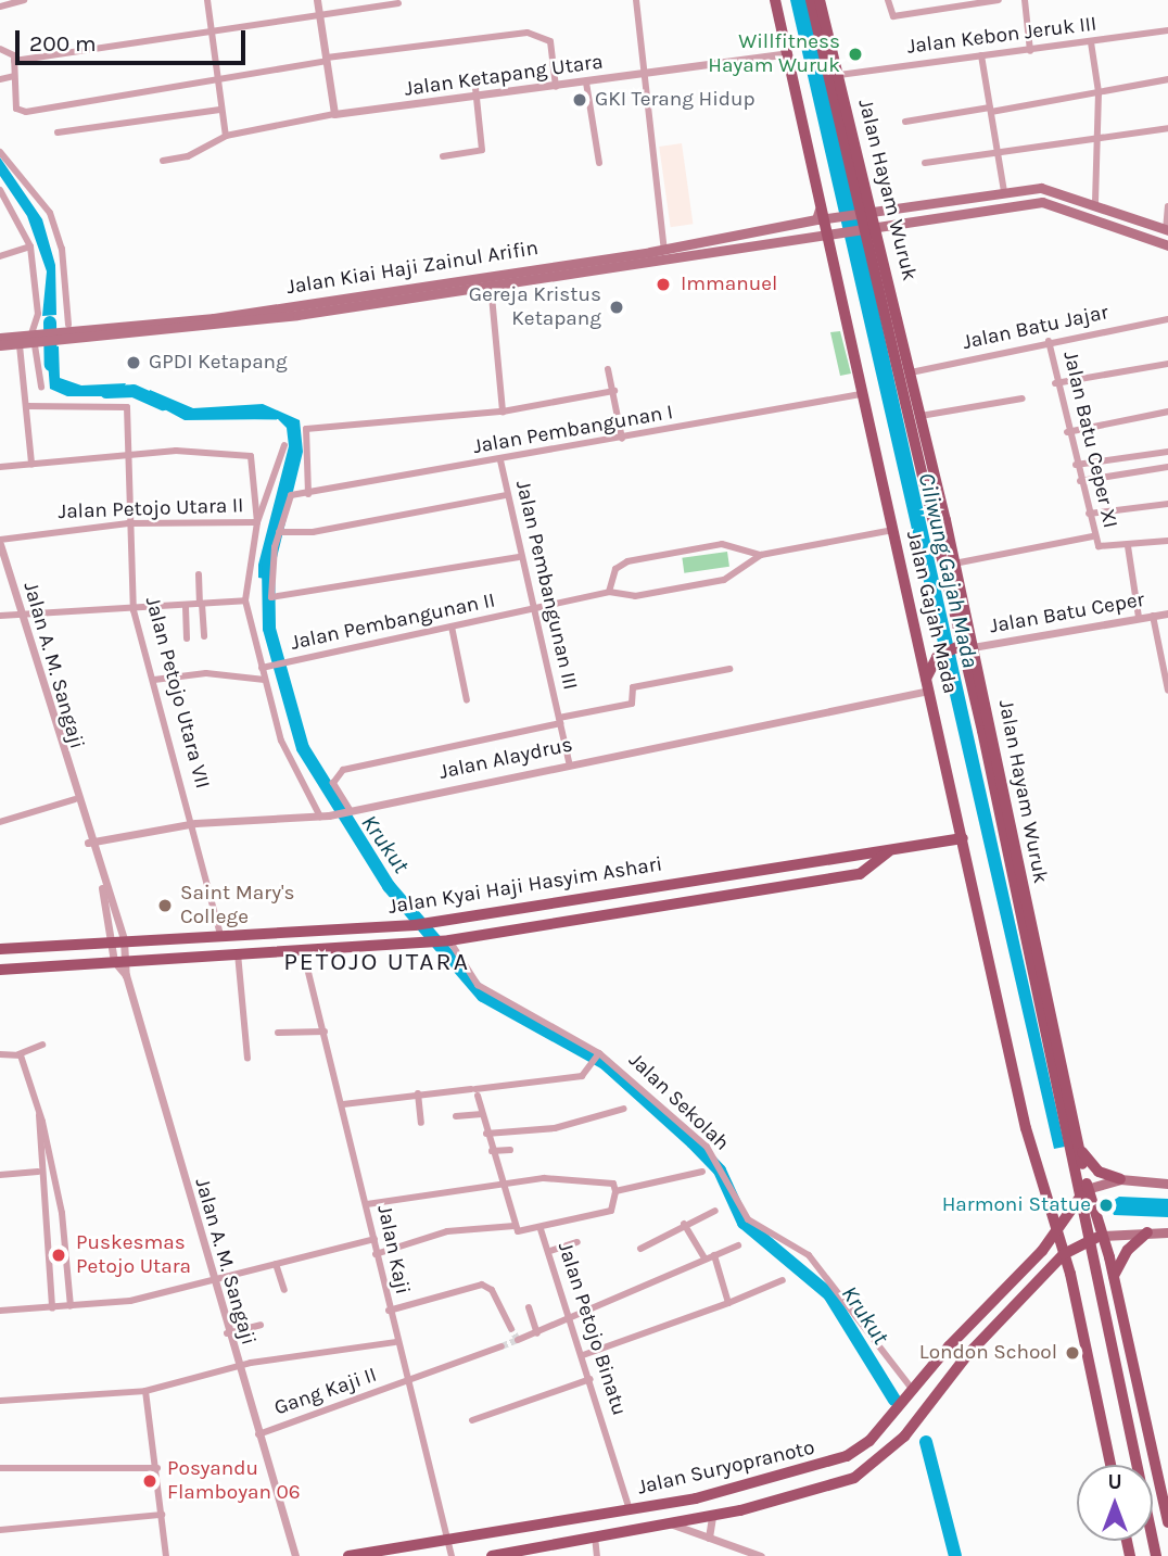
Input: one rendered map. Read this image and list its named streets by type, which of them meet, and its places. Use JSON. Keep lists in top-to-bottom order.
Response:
{
  "streets": {
    "main road": [
      "Jalan Hayam Wuruk",
      "Jalan Kiai Haji Zainul Arifin",
      "Jalan Gajah Mada",
      "Jalan Kyai Haji Hasyim Ashari",
      "Jalan Suryopranoto"
    ],
    "street": [
      "Jalan Kebon Jeruk III",
      "Jalan Ketapang Utara",
      "Jalan Batu Jajar",
      "Jalan Pembangunan I",
      "Jalan Batu Ceper XI",
      "Jalan Petojo Utara II",
      "Jalan Pembangunan III",
      "Jalan Batu Ceper",
      "Jalan Pembangunan II",
      "Jalan A. M. Sangaji",
      "Jalan Petojo Utara VII",
      "Jalan Alaydrus",
      "Jalan Sekolah",
      "Jalan Kaji",
      "Jalan Petojo Binatu",
      "Gang Kaji II"
    ]
  },
  "crossings": [
    ["Jalan Kebon Jeruk III", "Jalan Hayam Wuruk"],
    ["Jalan Ketapang Utara", "Jalan Gajah Mada"],
    ["Jalan Hayam Wuruk", "Jalan Kiai Haji Zainul Arifin"],
    ["Jalan Hayam Wuruk", "Jalan Batu Jajar"],
    ["Jalan Hayam Wuruk", "Jalan Batu Ceper"],
    ["Jalan Hayam Wuruk", "Jalan Suryopranoto"],
    ["Jalan Kiai Haji Zainul Arifin", "Jalan Gajah Mada"],
    ["Jalan Batu Jajar", "Jalan Batu Ceper XI"],
    ["Jalan Pembangunan I", "Jalan Pembangunan III"],
    ["Jalan Pembangunan I", "Jalan Gajah Mada"],
    ["Jalan Petojo Utara II", "Jalan A. M. Sangaji"],
    ["Jalan Petojo Utara II", "Jalan Petojo Utara VII"],
    ["Jalan Pembangunan III", "Jalan Pembangunan II"],
    ["Jalan Pembangunan III", "Jalan Alaydrus"],
    ["Jalan Gajah Mada", "Jalan Alaydrus"],
    ["Jalan Gajah Mada", "Jalan Kyai Haji Hasyim Ashari"],
    ["Jalan Gajah Mada", "Jalan Suryopranoto"],
    ["Jalan A. M. Sangaji", "Jalan Alaydrus"],
    ["Jalan A. M. Sangaji", "Jalan Kyai Haji Hasyim Ashari"],
    ["Jalan A. M. Sangaji", "Gang Kaji II"],
    ["Jalan Petojo Utara VII", "Jalan Alaydrus"],
    ["Jalan Petojo Utara VII", "Jalan Kyai Haji Hasyim Ashari"],
    ["Jalan Kyai Haji Hasyim Ashari", "Jalan Sekolah"],
    ["Jalan Kyai Haji Hasyim Ashari", "Jalan Kaji"],
    ["Jalan Sekolah", "Jalan Suryopranoto"],
    ["Jalan Kaji", "Jalan Petojo Binatu"],
    ["Jalan Kaji", "Gang Kaji II"],
    ["Jalan Kaji", "Jalan Suryopranoto"],
    ["Jalan Petojo Binatu", "Jalan Suryopranoto"]
  ],
  "districts": ["PETOJO UTARA"],
  "water": ["Ciliwung Gajah Mada", "Krukut"],
  "places": [
    "Willfitness Hayam Wuruk",
    "GKI Terang Hidup",
    "Immanuel",
    "Gereja Kristus Ketapang",
    "GPDI Ketapang",
    "Saint Mary's College",
    "Harmoni Statue",
    "Puskesmas Petojo Utara",
    "London School",
    "Posyandu Flamboyan 06"
  ],
  "scale_bar": "200 m",
  "north": "top"
}
